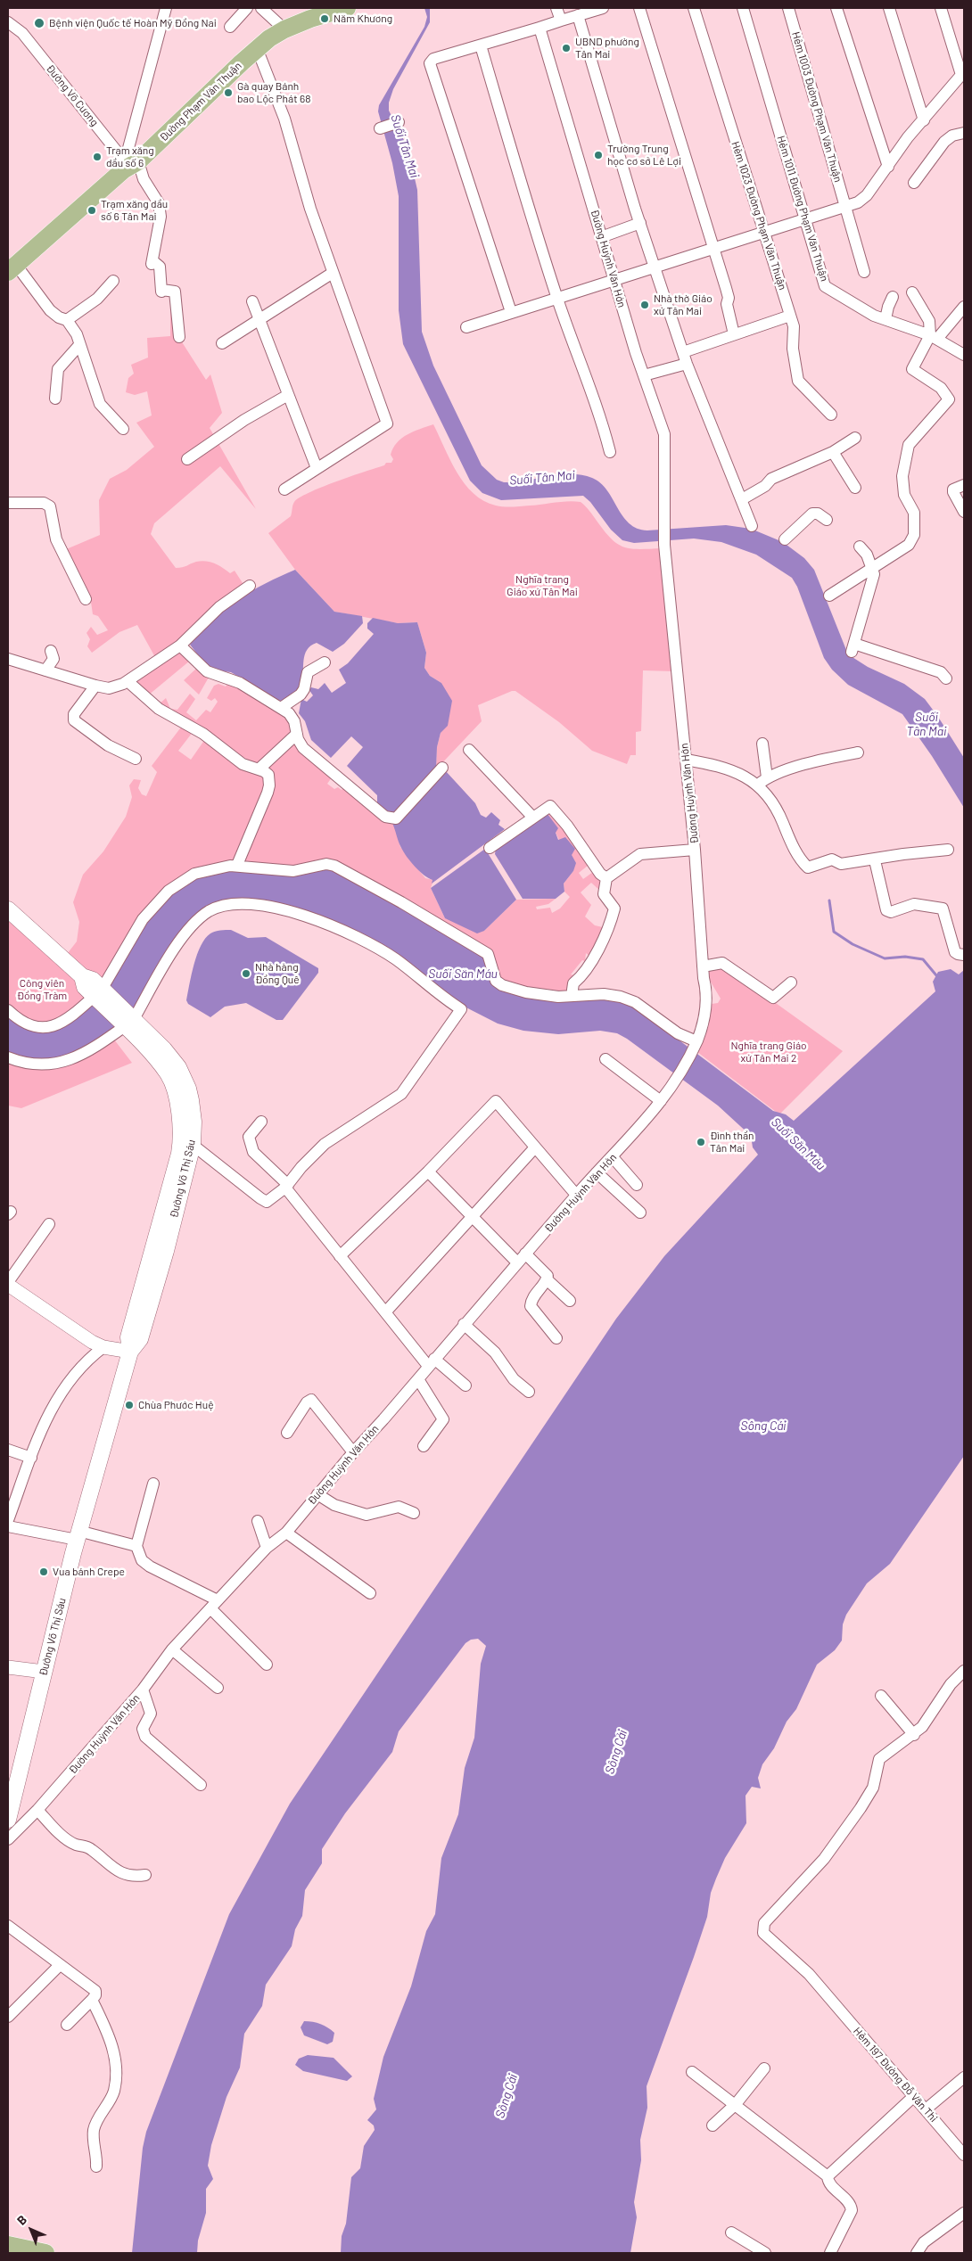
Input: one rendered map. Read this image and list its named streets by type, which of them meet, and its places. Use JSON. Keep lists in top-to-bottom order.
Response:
{
  "streets": {
    "main road": ["Đường Phạm Văn Thuận", "Đường Võ Thị Sáu"],
    "street": [
      "Đường Võ Cương",
      "Hẻm 1003 Đường Phạm Văn Thuận",
      "Hẻm 1011 Đường Phạm Văn Thuận",
      "Hẻm 1023 Đường Phạm Văn Thuận",
      "Đường Huỳnh Văn Hớn",
      "Hẻm 197 Đường Đỗ Văn Thi"
    ]
  },
  "crossings": [
    ["Đường Võ Cương", "Đường Phạm Văn Thuận"]
  ],
  "water": ["Suối Tân Mai", "Suối Săn Máu", "Sông Cái"],
  "parks": ["Nghĩa trang Giáo xứ Tân Mai", "Công viên Đồng Tràm", "Nghĩa trang Giáo xứ Tân Mai 2"],
  "places": [
    "Năm Khương",
    "Bệnh viện Quốc tế Hoàn Mỹ Đồng Nai",
    "UBND phường Tân Mai",
    "Gà quay Bánh bao Lộc Phát 68",
    "Trường Trung học cơ sở Lê Lợi",
    "Trạm xăng dầu số 6",
    "Trạm xăng dầu số 6 Tân Mai",
    "Nhà thờ Giáo xứ Tân Mai",
    "Nhà hàng Đồng Quê",
    "Đình thần Tân Mai",
    "Chùa Phước Huệ",
    "Vua bánh Crepe"
  ],
  "north": "top left"
}
